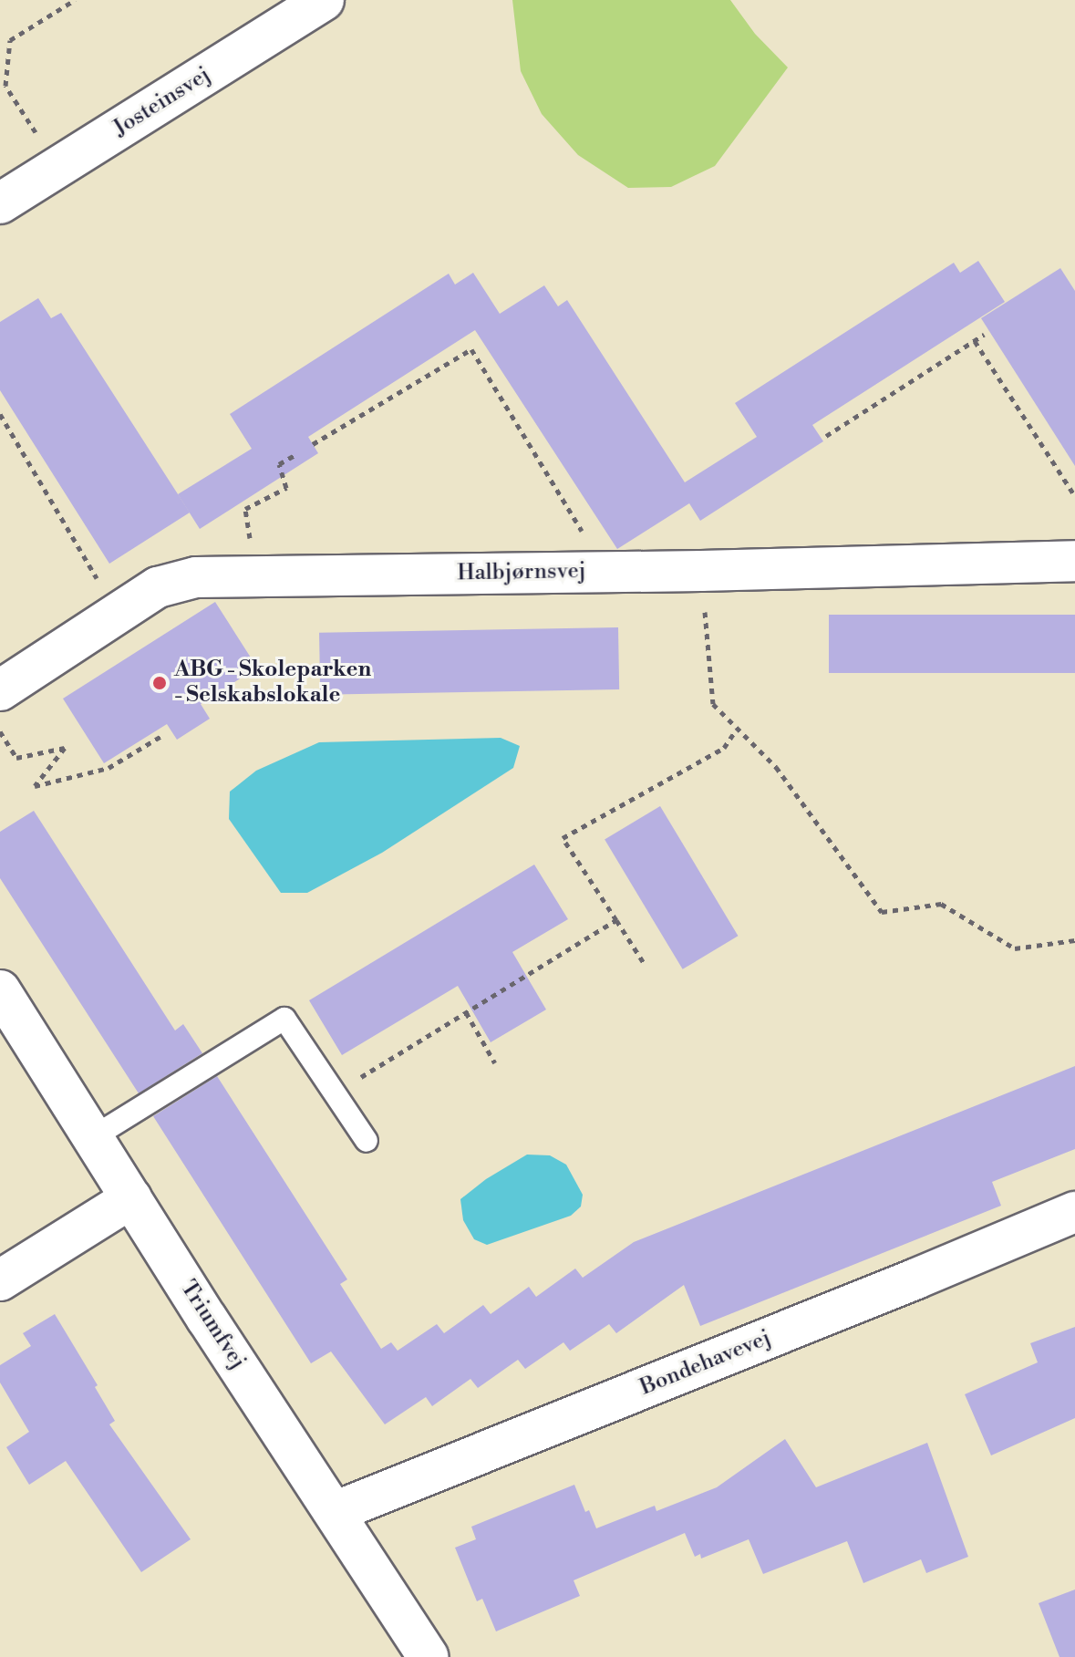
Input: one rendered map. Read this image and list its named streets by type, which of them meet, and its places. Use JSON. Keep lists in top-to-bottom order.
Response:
{
  "streets": {
    "street": [
      "Josteinsvej",
      "Halbjørnsvej",
      "Triumfvej",
      "Bondehavevej"
    ]
  },
  "crossings": [
    ["Triumfvej", "Bondehavevej"]
  ],
  "places": ["ABG - Skoleparken - Selskabslokale"]
}
